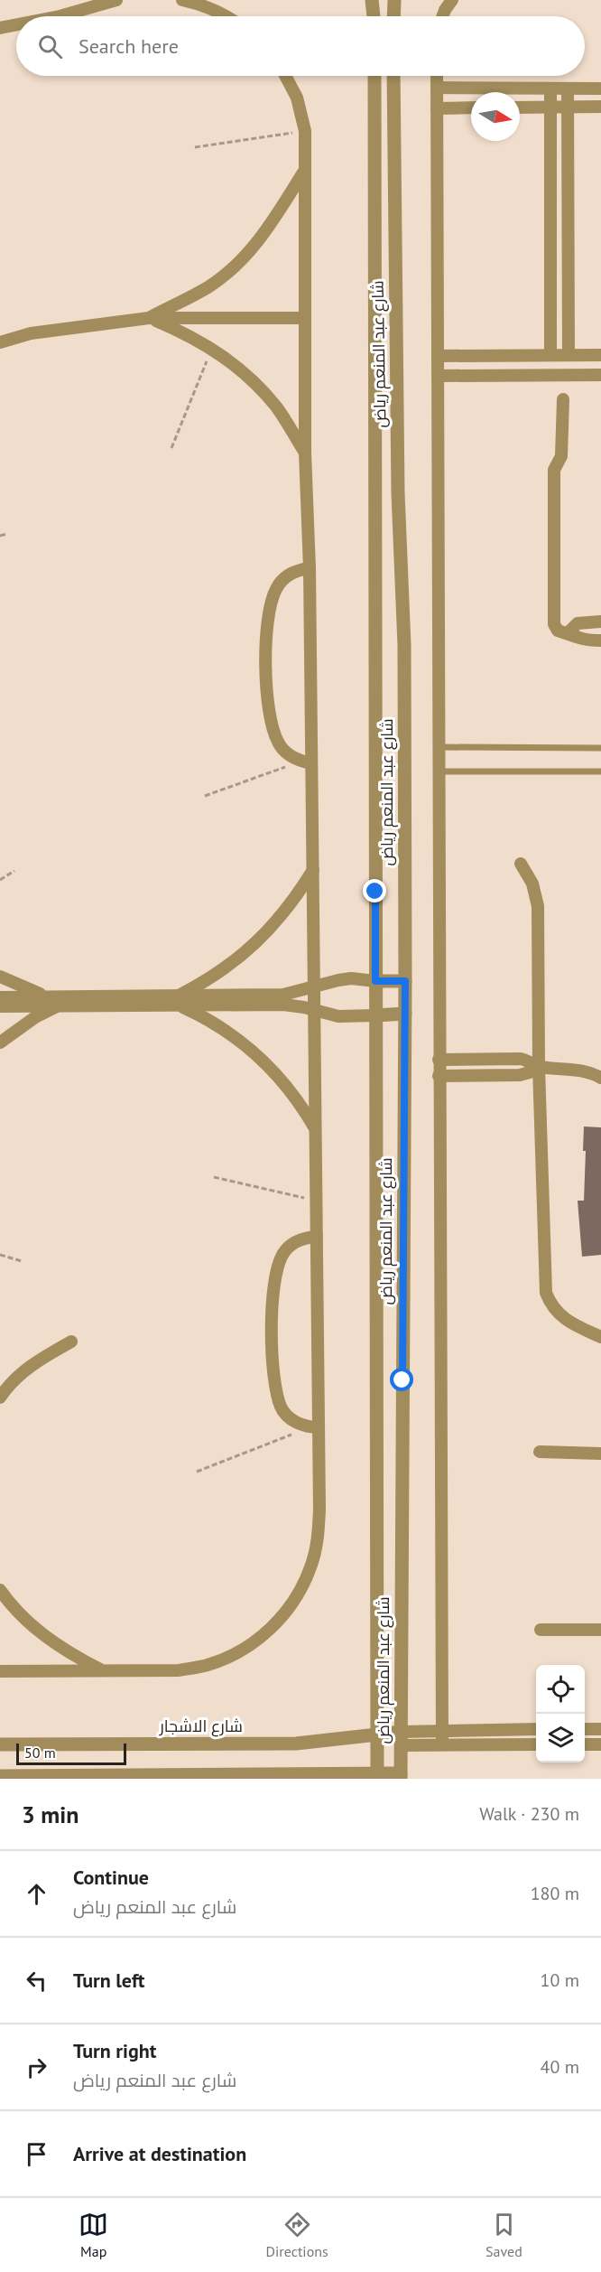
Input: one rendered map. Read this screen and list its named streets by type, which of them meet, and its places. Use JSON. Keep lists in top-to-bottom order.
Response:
{
  "streets": {
    "street": ["شارع عبد المنعم رياض", "شارع الاشجار"]
  },
  "crossings": [
    ["شارع عبد المنعم رياض", "شارع الاشجار"]
  ],
  "scale_bar": "50 m",
  "north": "right",
  "page": {
    "search": "Search here",
    "scale": "50 m",
    "heading": ["3 min", "Walk · 230 m"],
    "list": [
      ["Continue", "شارع عبد المنعم رياض", "180 m"],
      ["Turn left", "10 m"],
      ["Turn right", "شارع عبد المنعم رياض", "40 m"],
      "Arrive at destination"
    ],
    "nav": ["Map", "Directions", "Saved"]
  }
}
